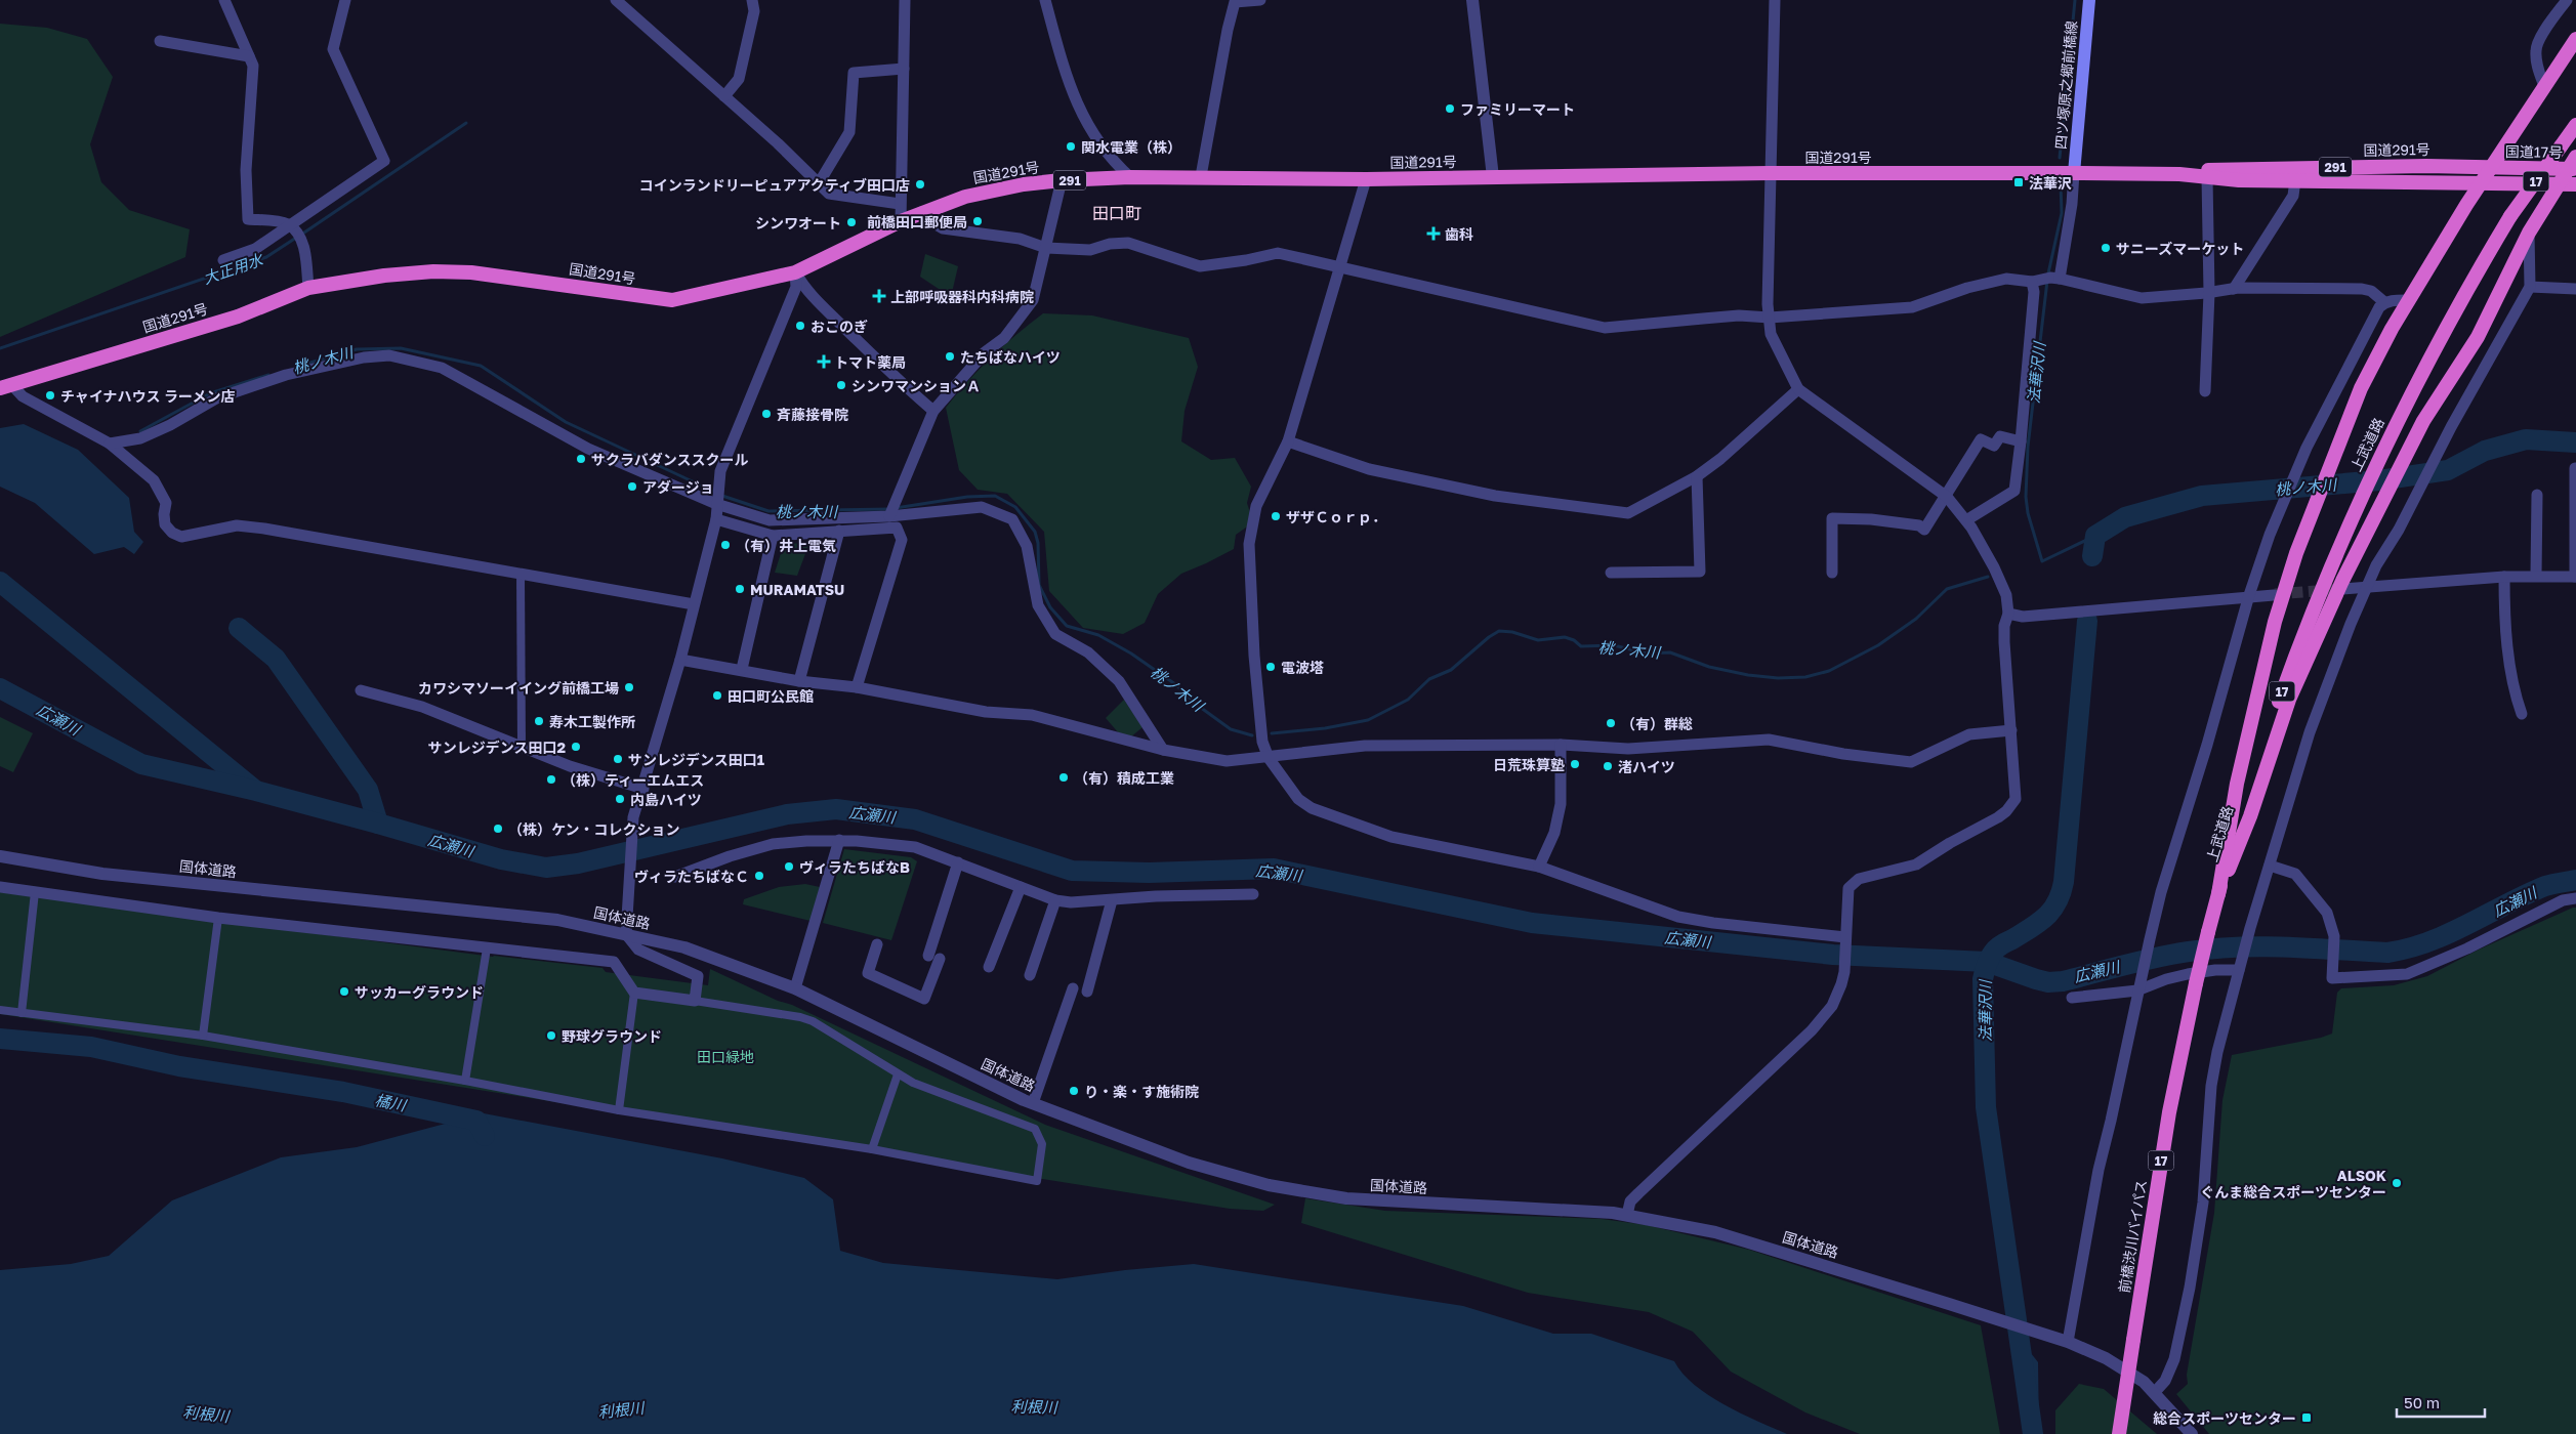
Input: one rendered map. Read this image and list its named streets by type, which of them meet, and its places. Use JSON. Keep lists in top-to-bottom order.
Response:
{
  "streets": {
    "highway": [
      "国道291号",
      "国道17号",
      "291",
      "17",
      "上武道路",
      "前橋渋川バイパス"
    ],
    "main road": ["四ツ塚原之郷前橋線"],
    "street": ["国体道路"]
  },
  "crossings": [
    ["四ツ塚原之郷前橋線", "国道291号"],
    ["国道291号", "国道17号"],
    ["国道291号", "17"],
    ["上武道路", "前橋渋川バイパス"]
  ],
  "districts": ["田口町"],
  "water": [
    "大正用水",
    "桃ノ木川",
    "法華沢川",
    "広瀬川",
    "橘川",
    "利根川"
  ],
  "parks": ["田口緑地"],
  "places": {
    "other": [
      "ファミリーマート",
      "関水電業（株）",
      "コインランドリーピュアアクティブ田口店",
      "前橋田口郵便局",
      "シンワオート",
      "サニーズマーケット",
      "おこのぎ",
      "たちばなハイツ",
      "シンワマンションＡ",
      "チャイナハウス ラーメン店",
      "斉藤接骨院",
      "サクラバダンススクール",
      "アダージョ",
      "ザザＣｏｒｐ．",
      "（有）井上電気",
      "MURAMATSU",
      "電波塔",
      "カワシマソーイイング前橋工場",
      "田口町公民館",
      "寿木工製作所",
      "（有）群総",
      "サンレジデンス田口2",
      "サンレジデンス田口1",
      "日荒珠算塾",
      "渚ハイツ",
      "（有）積成工業",
      "（株）ティーエムエス",
      "内島ハイツ",
      "（株）ケン・コレクション",
      "ヴィラたちばなB",
      "ヴィラたちばなＣ",
      "サッカーグラウンド",
      "野球グラウンド",
      "り・楽・す施術院",
      "ALSOK ぐんま総合スポーツセンター"
    ],
    "transit": ["法華沢", "総合スポーツセンター"],
    "health": ["歯科", "上部呼吸器科内科病院", "トマト薬局"]
  },
  "scale_bar": "50 m"
}
